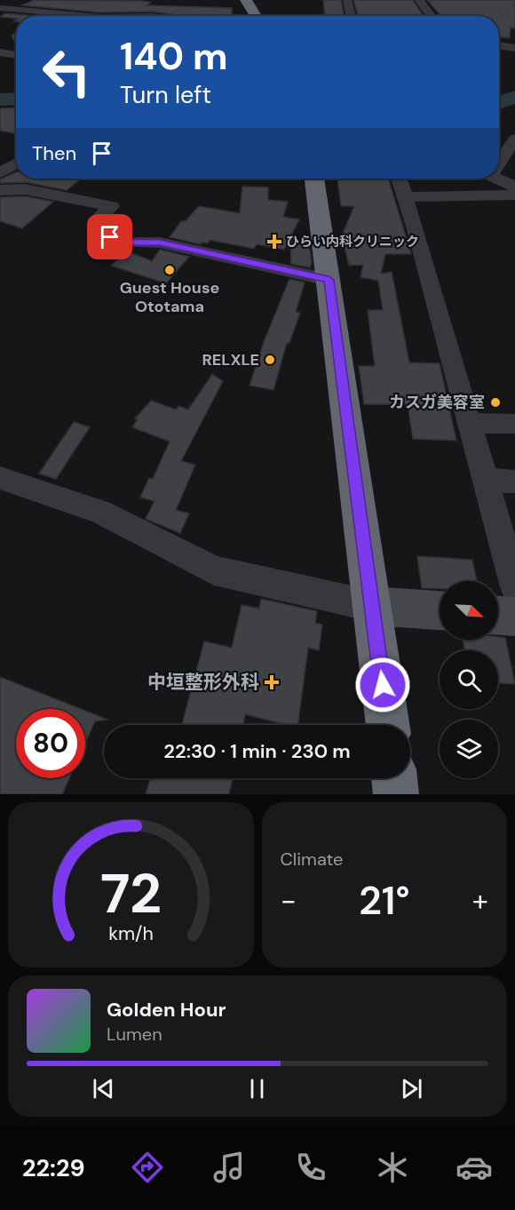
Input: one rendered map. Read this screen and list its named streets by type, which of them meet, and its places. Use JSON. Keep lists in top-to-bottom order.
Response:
{
  "places": {
    "health": ["ひらい内科クリニック", "中垣整形外科"],
    "other": ["Guest House Ototama", "RELXLE", "カスガ美容室"]
  },
  "north": "bottom right",
  "page": {
    "turn": ["140 m", "Turn left"],
    "then": "Then",
    "limit": "80",
    "trip": "22:30 · 1 min · 230 m",
    "tile": "Climate",
    "heat": ["−", "21°", "+"],
    "song": ["Golden Hour", "Lumen"],
    "tabs": "22:29",
    "gauge": ["72", "km/h"]
  }
}
